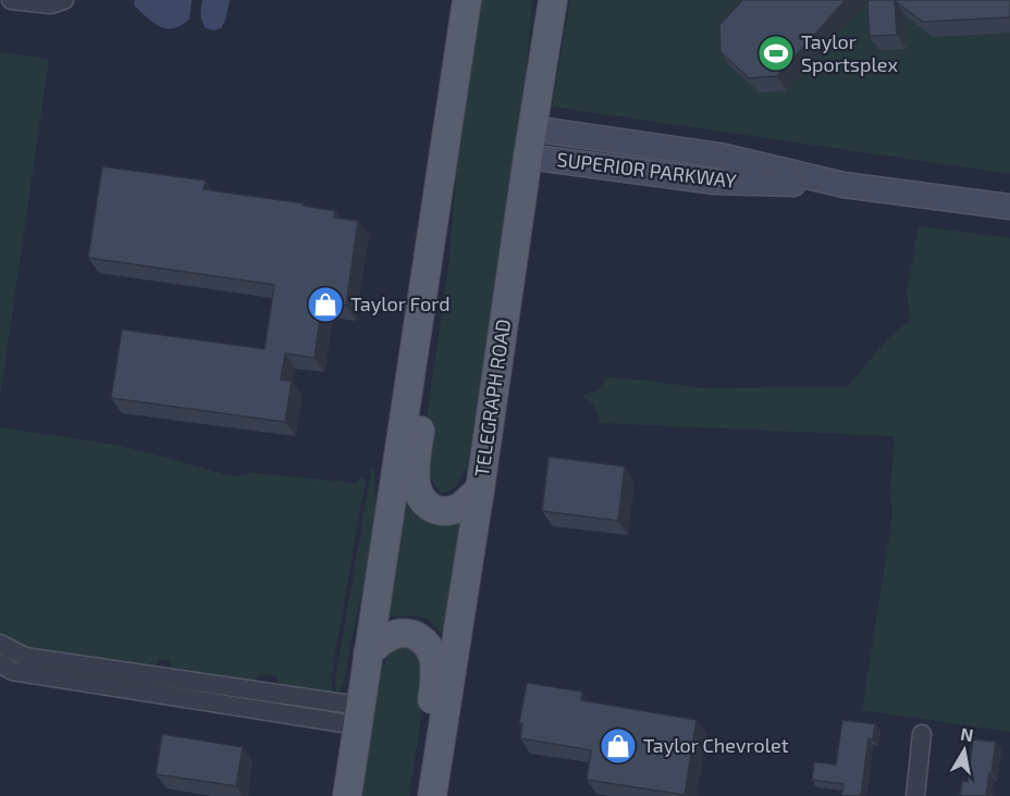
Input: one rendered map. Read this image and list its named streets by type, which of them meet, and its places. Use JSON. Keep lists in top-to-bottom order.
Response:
{
  "streets": {
    "main road": ["SUPERIOR PARKWAY", "TELEGRAPH ROAD"]
  },
  "crossings": [
    ["SUPERIOR PARKWAY", "TELEGRAPH ROAD"]
  ],
  "places": {
    "sports": ["Taylor Sportsplex"],
    "shop": ["Taylor Ford", "Taylor Chevrolet"]
  },
  "north": "top"
}
